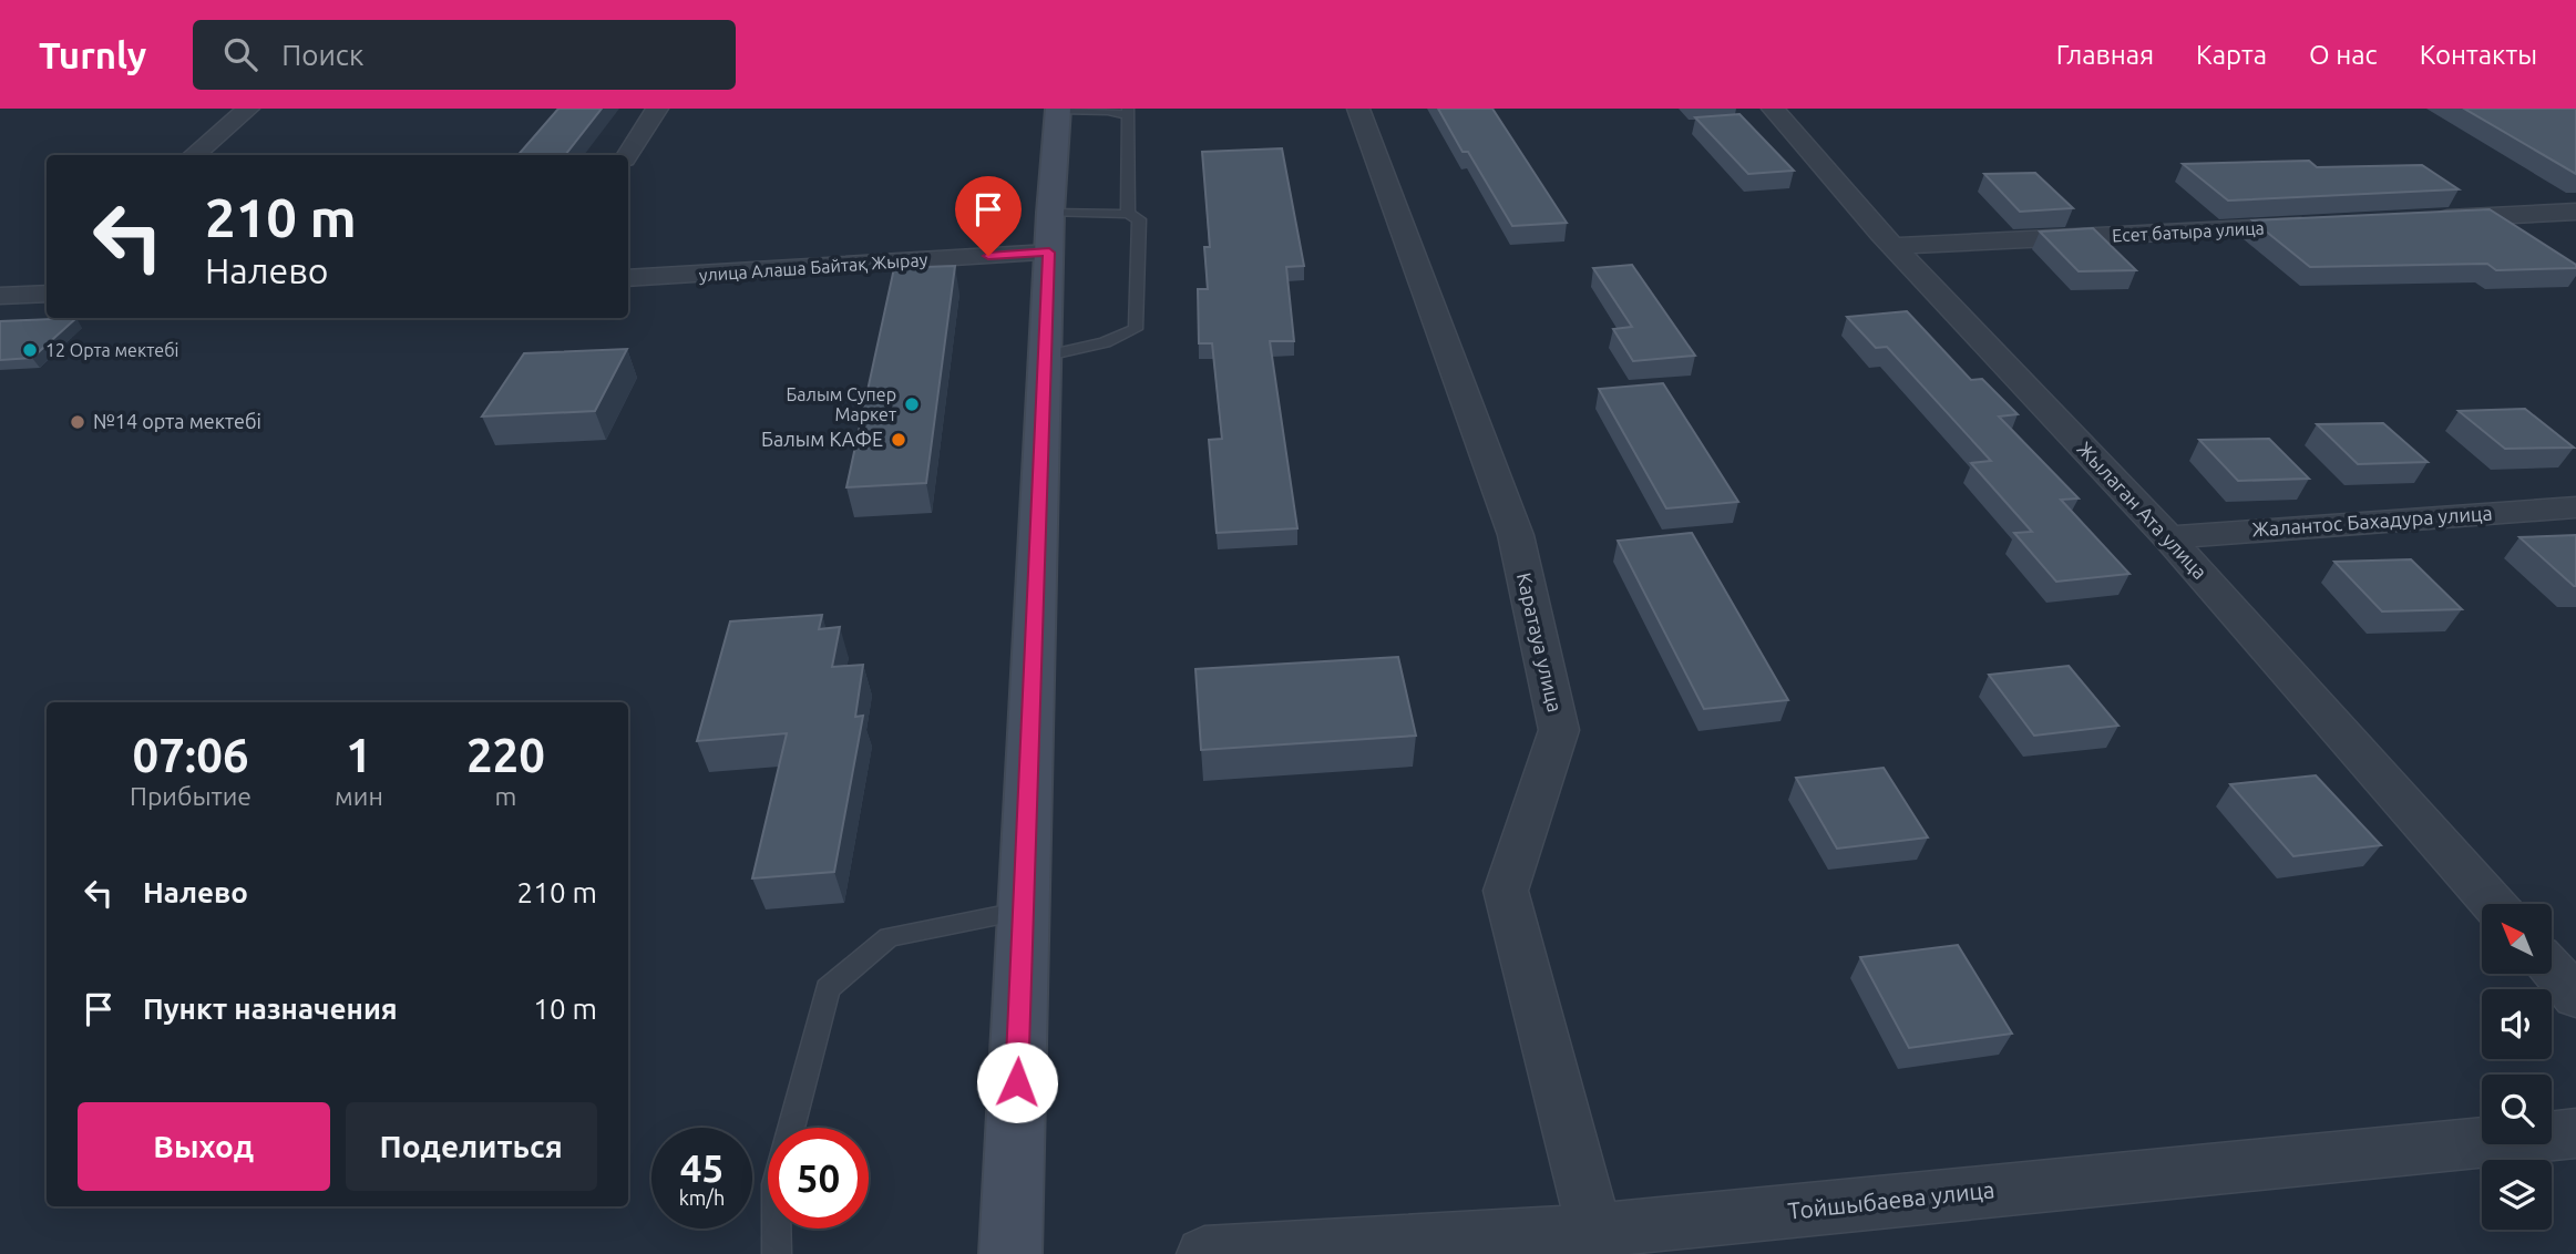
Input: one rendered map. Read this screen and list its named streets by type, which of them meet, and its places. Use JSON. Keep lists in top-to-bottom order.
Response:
{
  "streets": {
    "street": [
      "Есет батыра улица",
      "улица Алаша Байтақ Жырау",
      "Жылаган Ата улица",
      "Жалантос Бахадура улица",
      "Каратауа улица",
      "Тойшыбаева улица"
    ]
  },
  "crossings": [
    ["Есет батыра улица", "Жылаган Ата улица"],
    ["Жылаган Ата улица", "Жалантос Бахадура улица"],
    ["Каратауа улица", "Тойшыбаева улица"]
  ],
  "places": [
    "12 Орта мектебі",
    "Балым Супер Маркет",
    "№14 орта мектебі",
    "Балым КАФЕ"
  ],
  "north": "top left",
  "page": {
    "header": "Turnly",
    "search": "Поиск",
    "nav": [
      "Главная",
      "Карта",
      "О нас",
      "Контакты"
    ],
    "turn": ["210 m", "Налево"],
    "eta": [
      "07:06",
      "Прибытие",
      "1",
      "мин",
      "220",
      "m"
    ],
    "list": [
      {
        "name": "Налево",
        "value": "210 m"
      },
      {
        "name": "Пункт назначения",
        "value": "10 m"
      }
    ],
    "buttons": ["Выход", "Поделиться"],
    "speed": "45 km/h",
    "limit": "50"
  }
}
